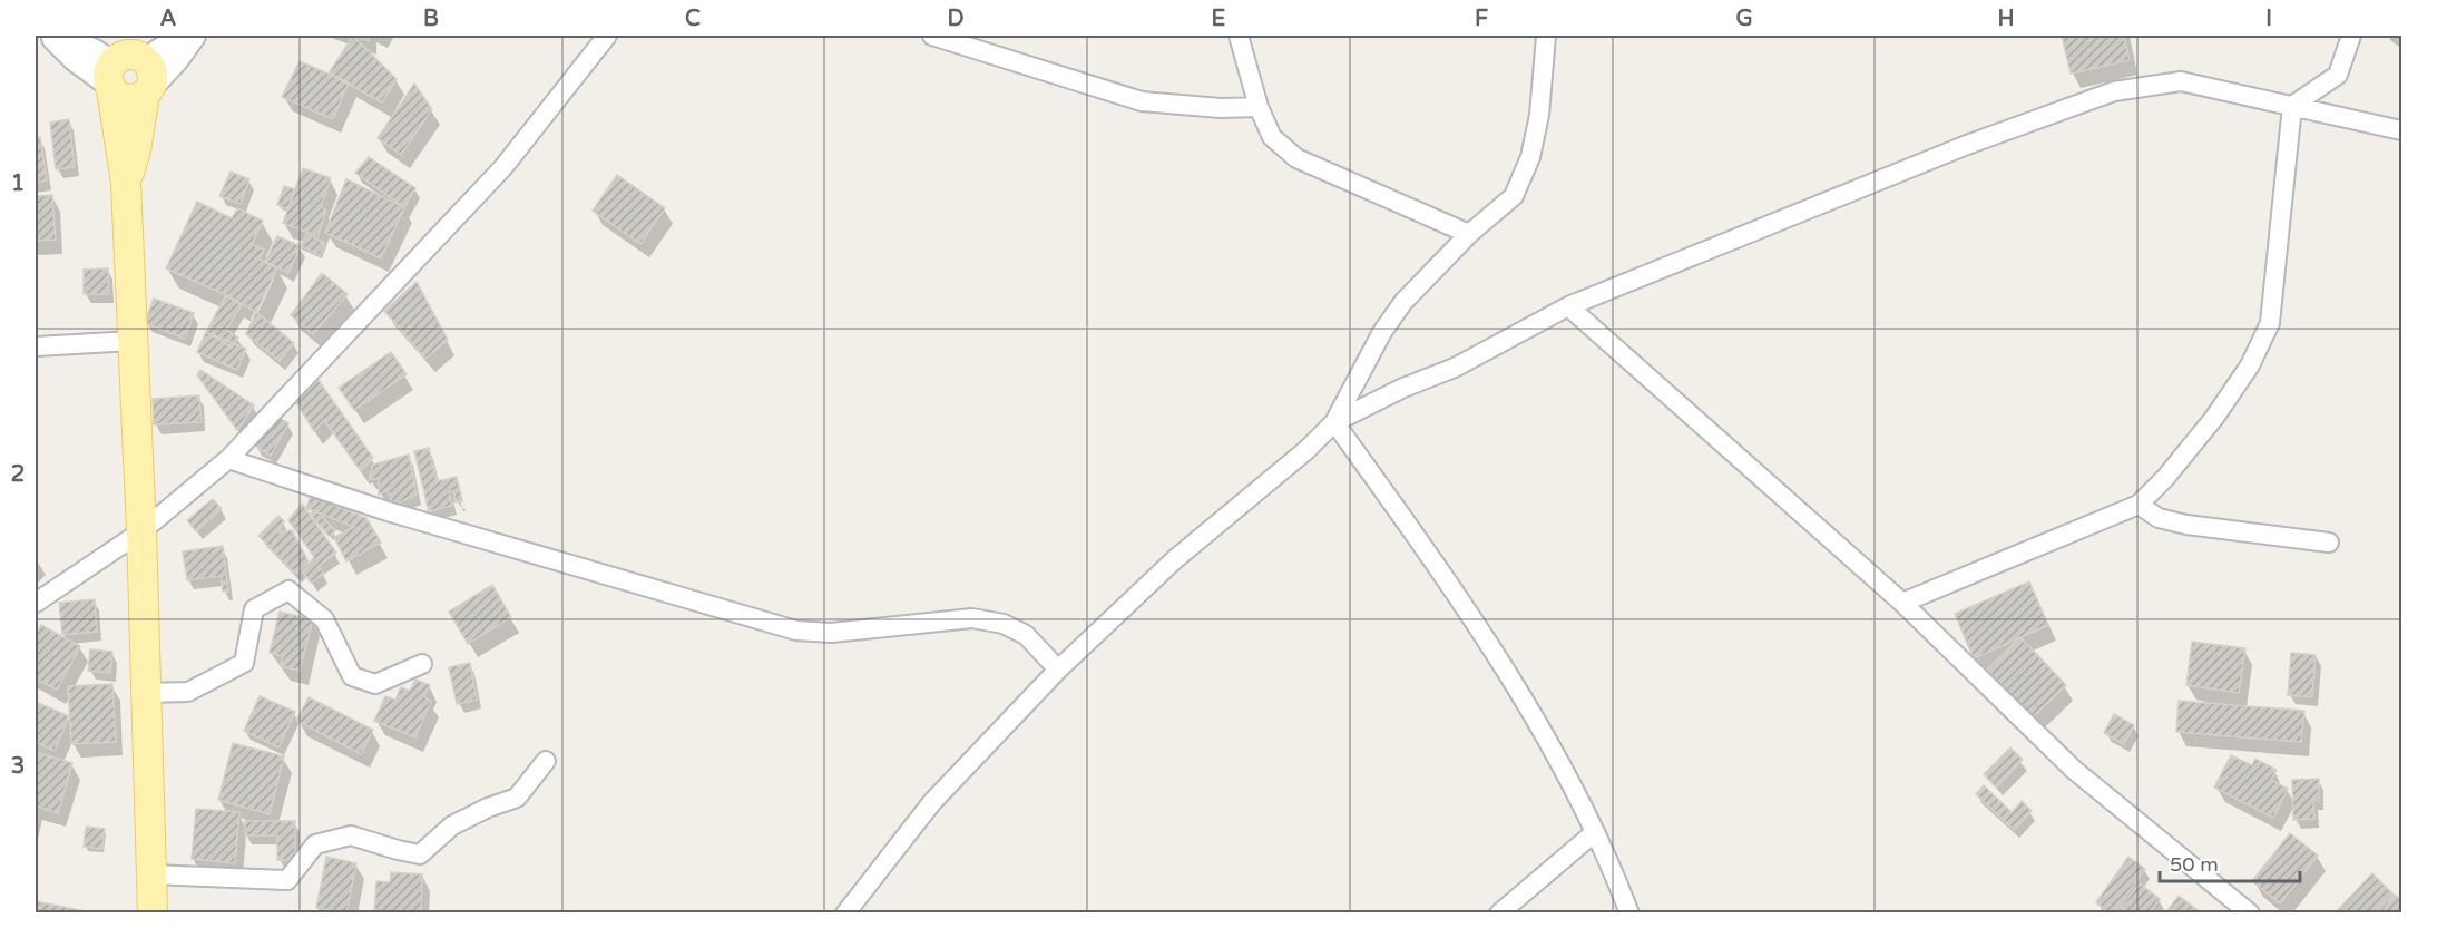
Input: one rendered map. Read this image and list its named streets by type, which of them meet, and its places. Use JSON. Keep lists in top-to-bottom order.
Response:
{
  "scale_bar": "50 m",
  "grid": {
    "columns": [
      "A",
      "B",
      "C",
      "D",
      "E",
      "F",
      "G",
      "H",
      "I"
    ],
    "rows": ["1", "2", "3"]
  }
}
